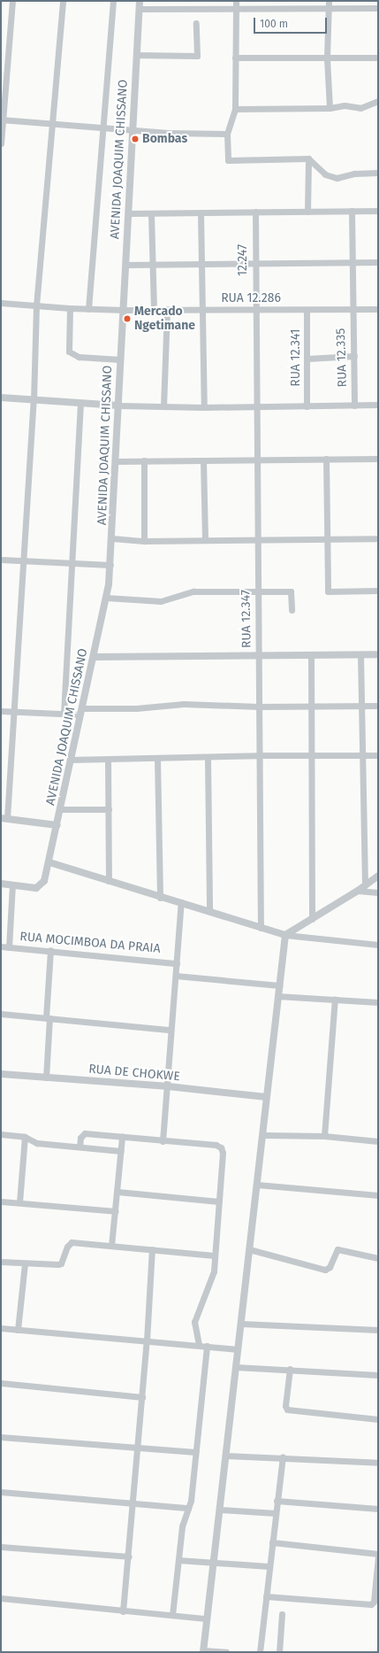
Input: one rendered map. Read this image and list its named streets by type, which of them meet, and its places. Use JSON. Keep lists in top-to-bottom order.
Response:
{
  "streets": {
    "street": [
      "AVENIDA JOAQUIM CHISSANO",
      "12.247",
      "RUA 12.286",
      "RUA 12.341",
      "RUA 12.335",
      "RUA 12.347",
      "RUA MOCIMBOA DA PRAIA",
      "RUA DE CHOKWE"
    ]
  },
  "crossings": [
    ["AVENIDA JOAQUIM CHISSANO", "RUA 12.286"],
    ["12.247", "RUA 12.286"],
    ["12.247", "RUA 12.347"],
    ["RUA 12.286", "RUA 12.341"],
    ["RUA 12.286", "RUA 12.335"],
    ["RUA 12.286", "RUA 12.347"]
  ],
  "places": ["Bombas", "Mercado Ngetimane"],
  "scale_bar": "100 m"
}
